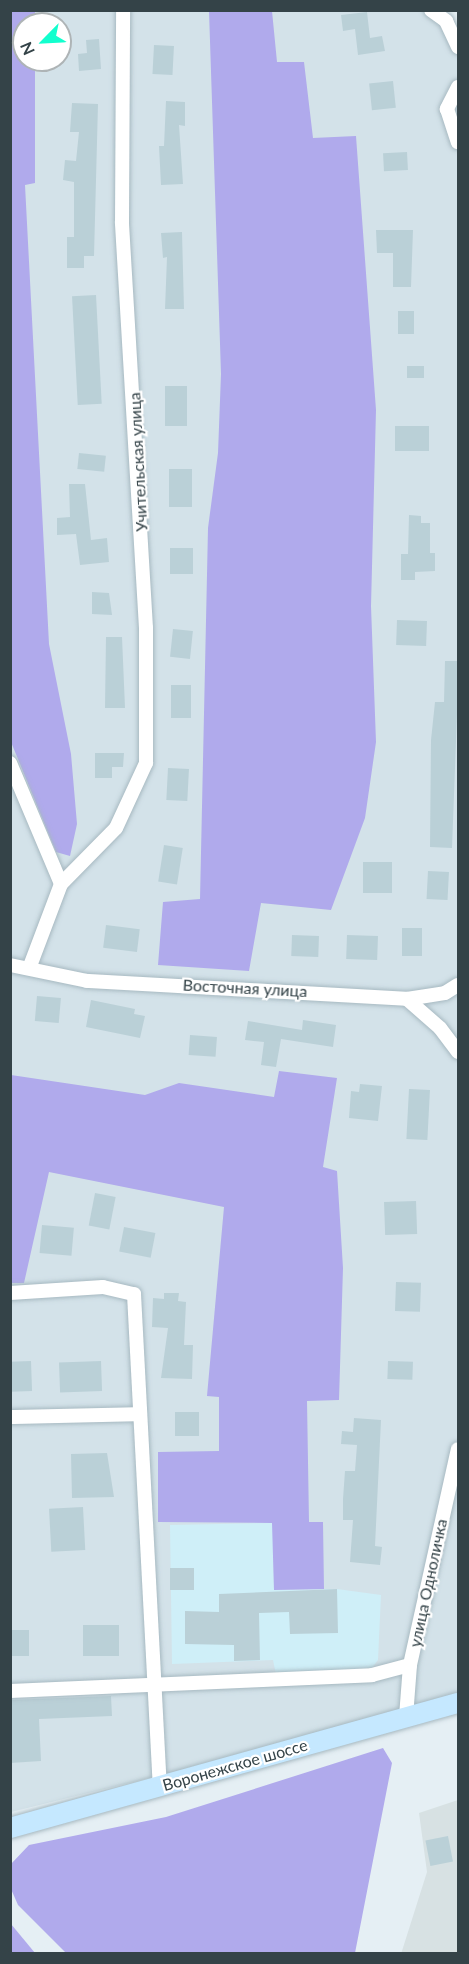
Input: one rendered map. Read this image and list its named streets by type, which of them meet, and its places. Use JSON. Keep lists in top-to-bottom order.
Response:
{
  "streets": {
    "main road": ["Воронежское шоссе"],
    "street": ["Учительская улица", "Восточная улица", "улица Одноличка"]
  },
  "crossings": [
    ["Учительская улица", "Восточная улица"],
    ["улица Одноличка", "Воронежское шоссе"]
  ],
  "north": "bottom left"
}
